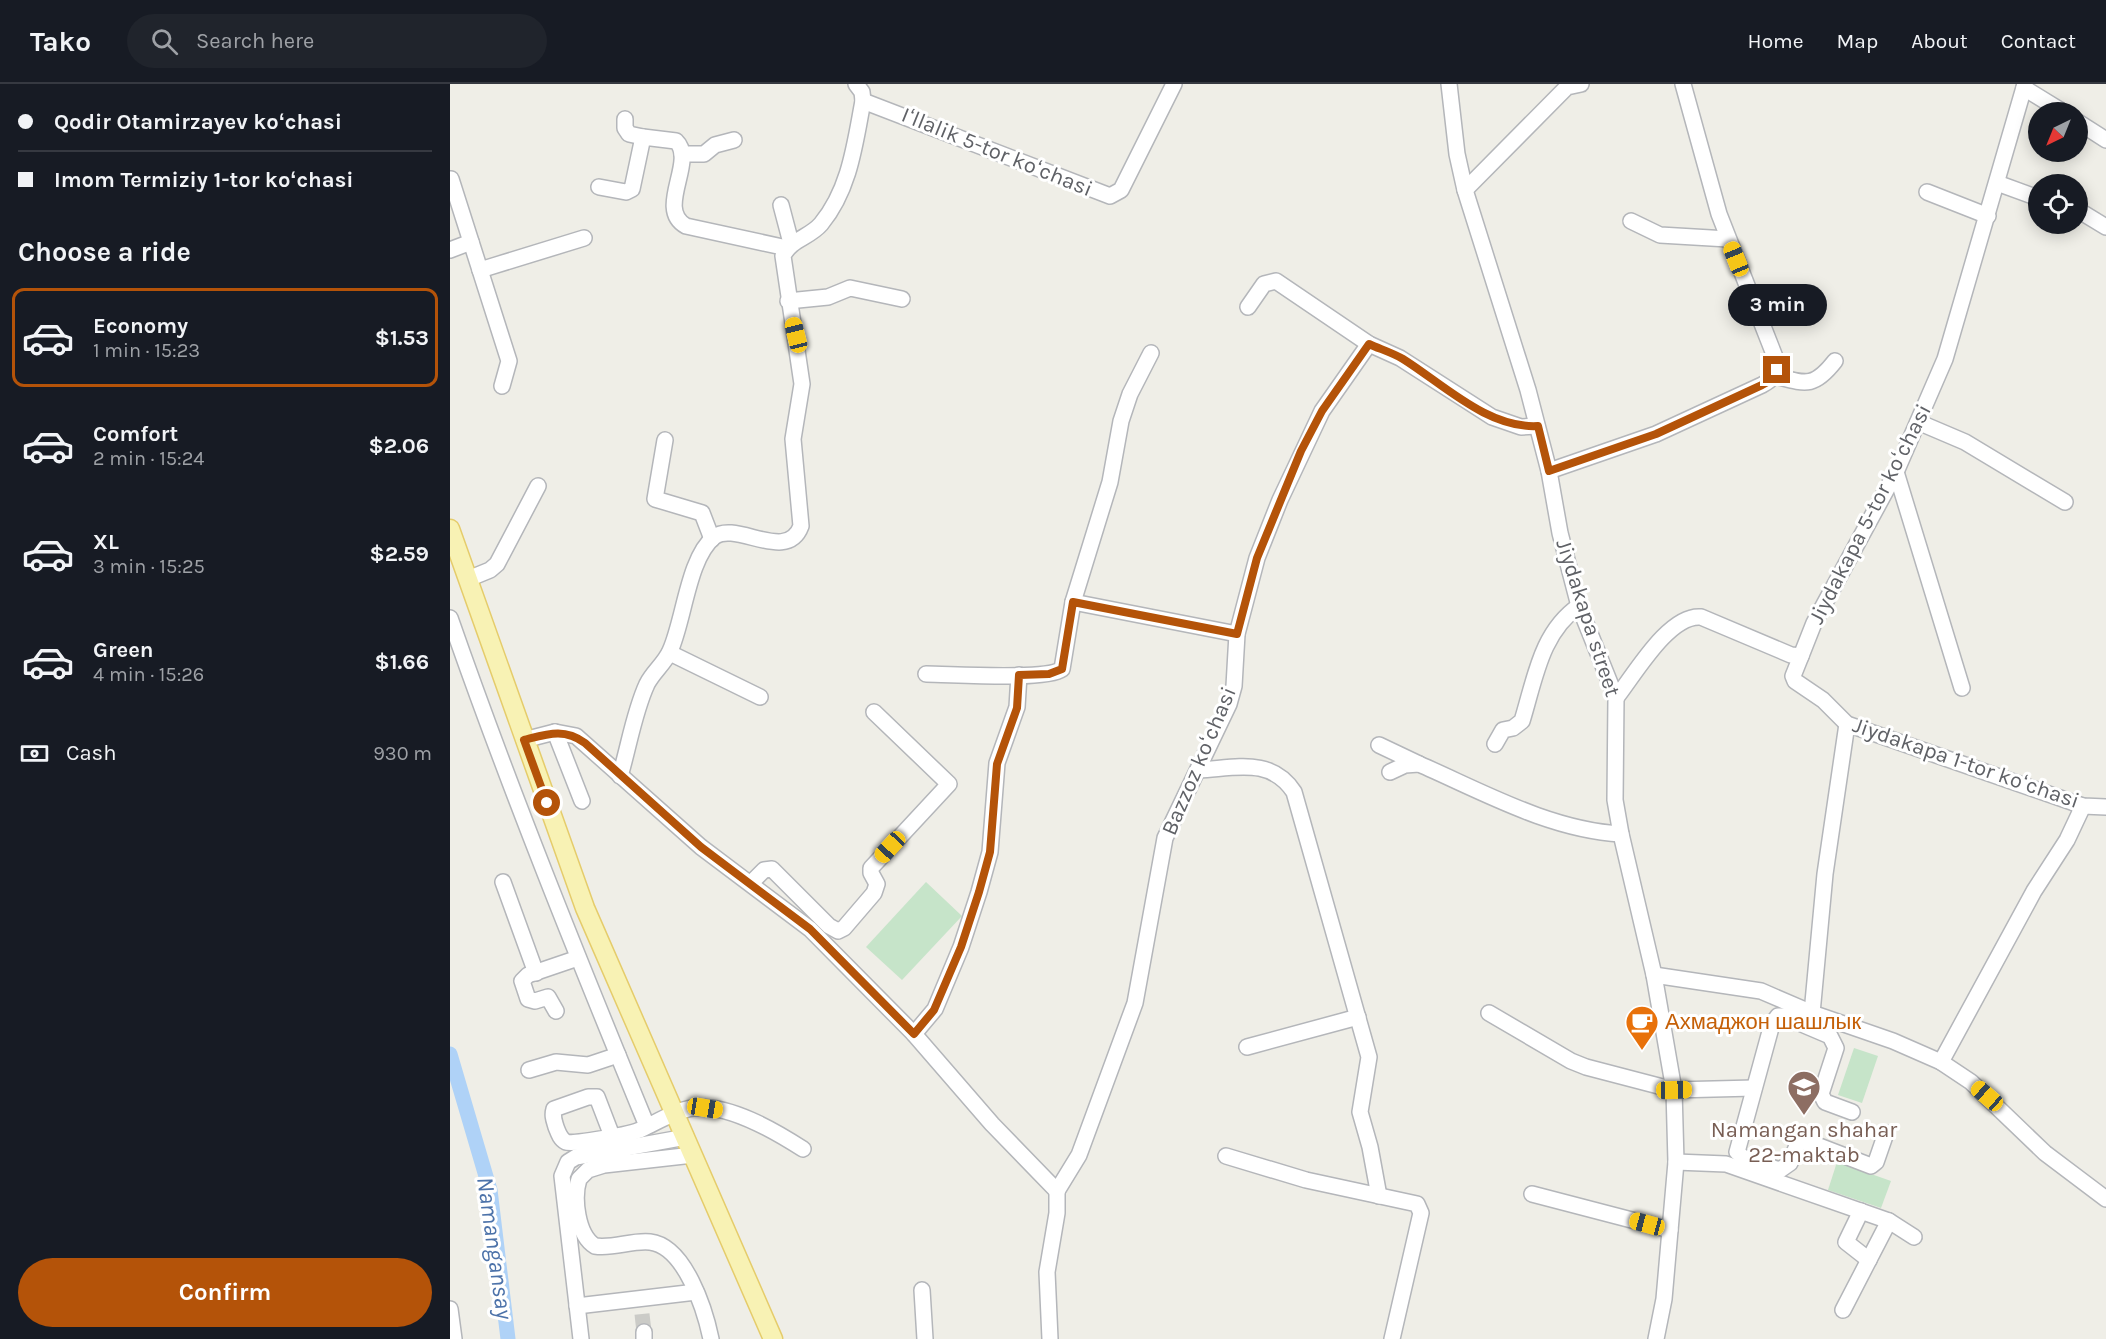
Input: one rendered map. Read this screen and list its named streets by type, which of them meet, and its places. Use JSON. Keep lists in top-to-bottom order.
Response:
{
  "streets": {
    "street": [
      "Iʻllalik 5-tor koʻchasi",
      "Jiydakapa 5-tor koʻchasi",
      "Jiydakapa street",
      "Bazzoz koʻchasi",
      "Jiydakapa 1-tor koʻchasi"
    ]
  },
  "crossings": [
    ["Jiydakapa 5-tor koʻchasi", "Jiydakapa 1-tor koʻchasi"]
  ],
  "water": ["Namangansay"],
  "places": {
    "cafe": ["Ахмаджон шашлык"],
    "school or university": ["Namangan shahar 22-maktab"]
  },
  "north": "bottom left",
  "page": {
    "header": "Tako",
    "search": "Search here",
    "nav": [
      "Home",
      "Map",
      "About",
      "Contact"
    ],
    "banner": ["Qodir Otamirzayev koʻchasi", "Imom Termiziy 1-tor koʻchasi"],
    "heading": "Choose a ride",
    "bubble": "3 min",
    "list": [
      {
        "name": "Economy",
        "note": "1 min · 15:23",
        "value": "$1.53"
      },
      {
        "name": "Comfort",
        "note": "2 min · 15:24",
        "value": "$2.06"
      },
      {
        "name": "XL",
        "note": "3 min · 15:25",
        "value": "$2.59"
      },
      {
        "name": "Green",
        "note": "4 min · 15:26",
        "value": "$1.66"
      }
    ],
    "pay": ["Cash", "930 m"],
    "buttons": "Confirm"
  }
}
